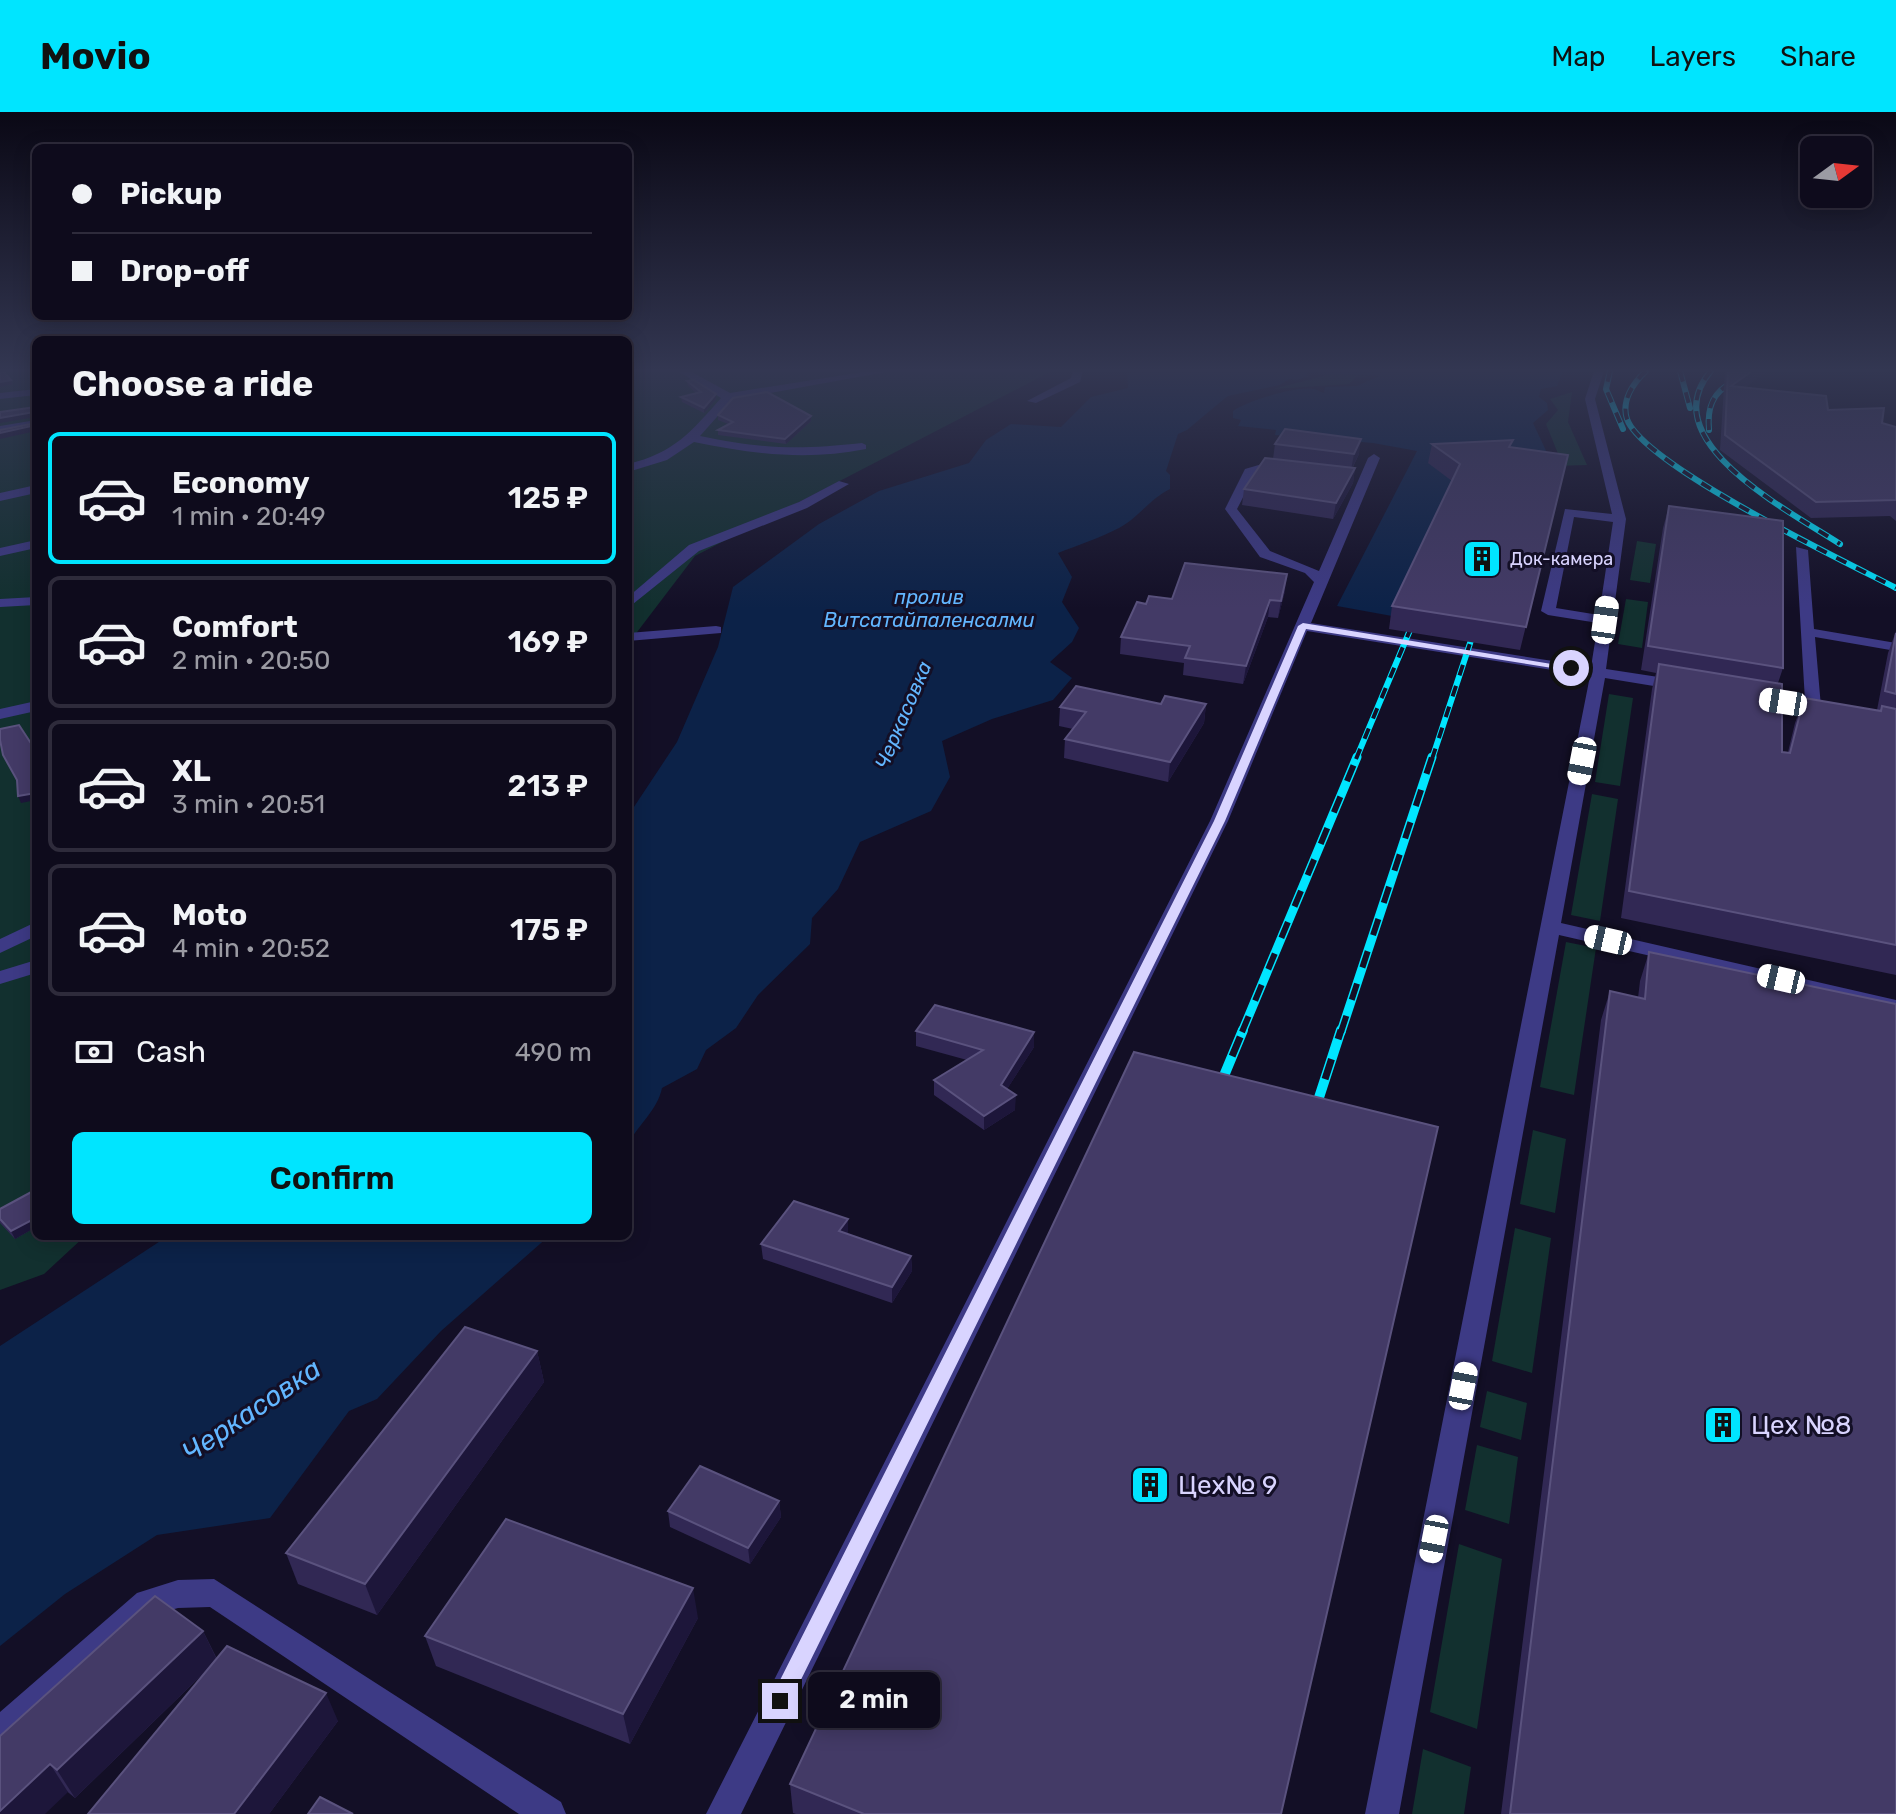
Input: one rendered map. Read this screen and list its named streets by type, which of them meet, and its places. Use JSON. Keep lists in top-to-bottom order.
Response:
{
  "water": ["пролив Витсатайпаленсалми", "Черкасовка"],
  "places": {
    "building": ["Док-камера", "Цех №8", "Цех№ 9"]
  },
  "north": "right",
  "page": {
    "header": "Movio",
    "nav": ["Map", "Layers", "Share"],
    "banner": ["Pickup", "Drop-off"],
    "heading": "Choose a ride",
    "list": [
      {
        "name": "Economy",
        "note": "1 min · 20:49",
        "value": "125 ₽"
      },
      {
        "name": "Comfort",
        "note": "2 min · 20:50",
        "value": "169 ₽"
      },
      {
        "name": "XL",
        "note": "3 min · 20:51",
        "value": "213 ₽"
      },
      {
        "name": "Moto",
        "note": "4 min · 20:52",
        "value": "175 ₽"
      }
    ],
    "pay": ["Cash", "490 m"],
    "buttons": "Confirm",
    "bubble": "2 min"
  }
}
